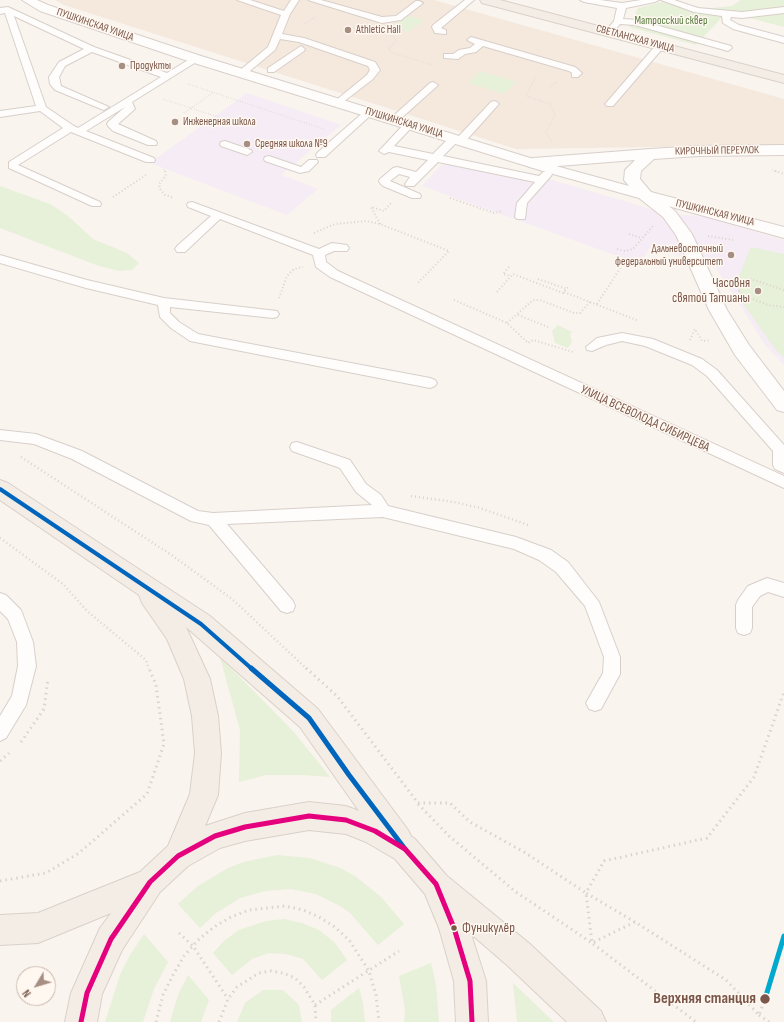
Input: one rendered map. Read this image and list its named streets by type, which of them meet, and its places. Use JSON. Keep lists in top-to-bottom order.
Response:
{
  "streets": {
    "main road": ["ПУШКИНСКАЯ УЛИЦА", "СВЕТЛАНСКАЯ УЛИЦА", "КИРОЧНЫЙ ПЕРЕУЛОК"],
    "lane": ["УЛИЦА ВСЕВОЛОДА СИБИРЦЕВА"]
  },
  "crossings": [
    ["ПУШКИНСКАЯ УЛИЦА", "КИРОЧНЫЙ ПЕРЕУЛОК"]
  ],
  "parks": ["Матросский сквер"],
  "places": [
    "Athletic Hall",
    "Продукты",
    "Инженерная школа",
    "Средняя школа №9",
    "Дальневосточный федеральный университет",
    "Часовня святой Татианы",
    "Фуникулёр",
    "Верхняя станция"
  ],
  "north": "bottom left"
}
